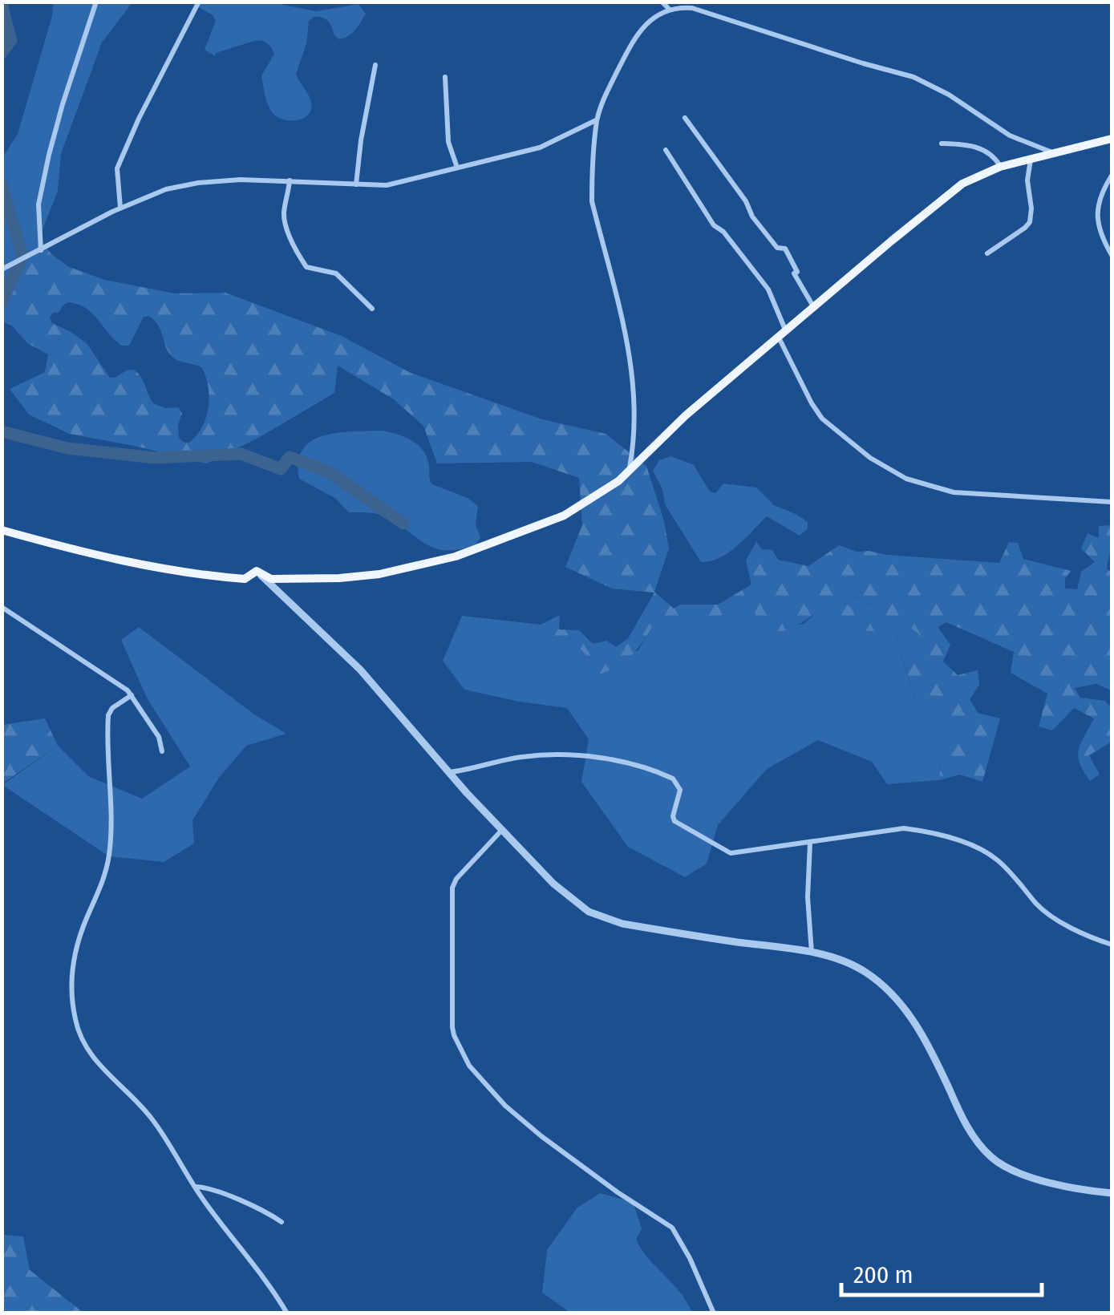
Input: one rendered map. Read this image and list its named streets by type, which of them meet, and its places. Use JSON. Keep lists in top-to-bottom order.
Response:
{
  "scale_bar": "200 m"
}
